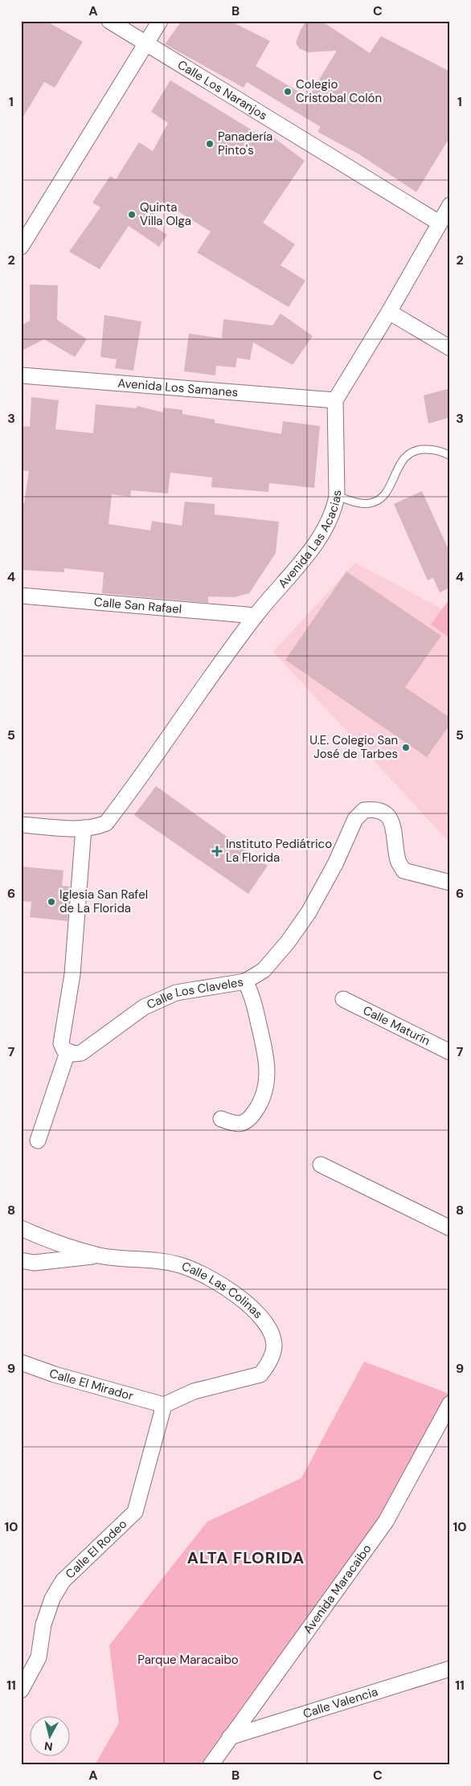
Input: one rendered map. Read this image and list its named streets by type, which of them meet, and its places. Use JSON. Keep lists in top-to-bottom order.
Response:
{
  "streets": {
    "street": [
      "Calle Los Naranjos",
      "Avenida Los Samanes",
      "Avenida Las Acacias",
      "Calle San Rafael",
      "Calle Los Claveles",
      "Calle Maturín",
      "Calle Las Colinas",
      "Calle El Mirador",
      "Calle El Rodeo",
      "Avenida Maracaibo",
      "Calle Valencia"
    ]
  },
  "crossings": [
    ["Avenida Los Samanes", "Avenida Las Acacias"],
    ["Avenida Las Acacias", "Calle San Rafael"],
    ["Calle Las Colinas", "Calle El Mirador"],
    ["Calle Las Colinas", "Calle El Rodeo"],
    ["Calle El Mirador", "Calle El Rodeo"],
    ["Avenida Maracaibo", "Calle Valencia"]
  ],
  "districts": ["ALTA FLORIDA"],
  "parks": ["Parque Maracaibo"],
  "places": {
    "other": [
      "Colegio Cristobal Colón",
      "Panadería Pinto's",
      "Quinta Villa Olga",
      "U.E. Colegio San José de Tarbes",
      "Iglesia San Rafel de La Florida"
    ],
    "health": ["Instituto Pediátrico La Florida"]
  },
  "north": "bottom",
  "grid": {
    "columns": ["A", "B", "C"],
    "rows": [
      "1",
      "2",
      "3",
      "4",
      "5",
      "6",
      "7",
      "8",
      "9",
      "10",
      "11"
    ]
  }
}
